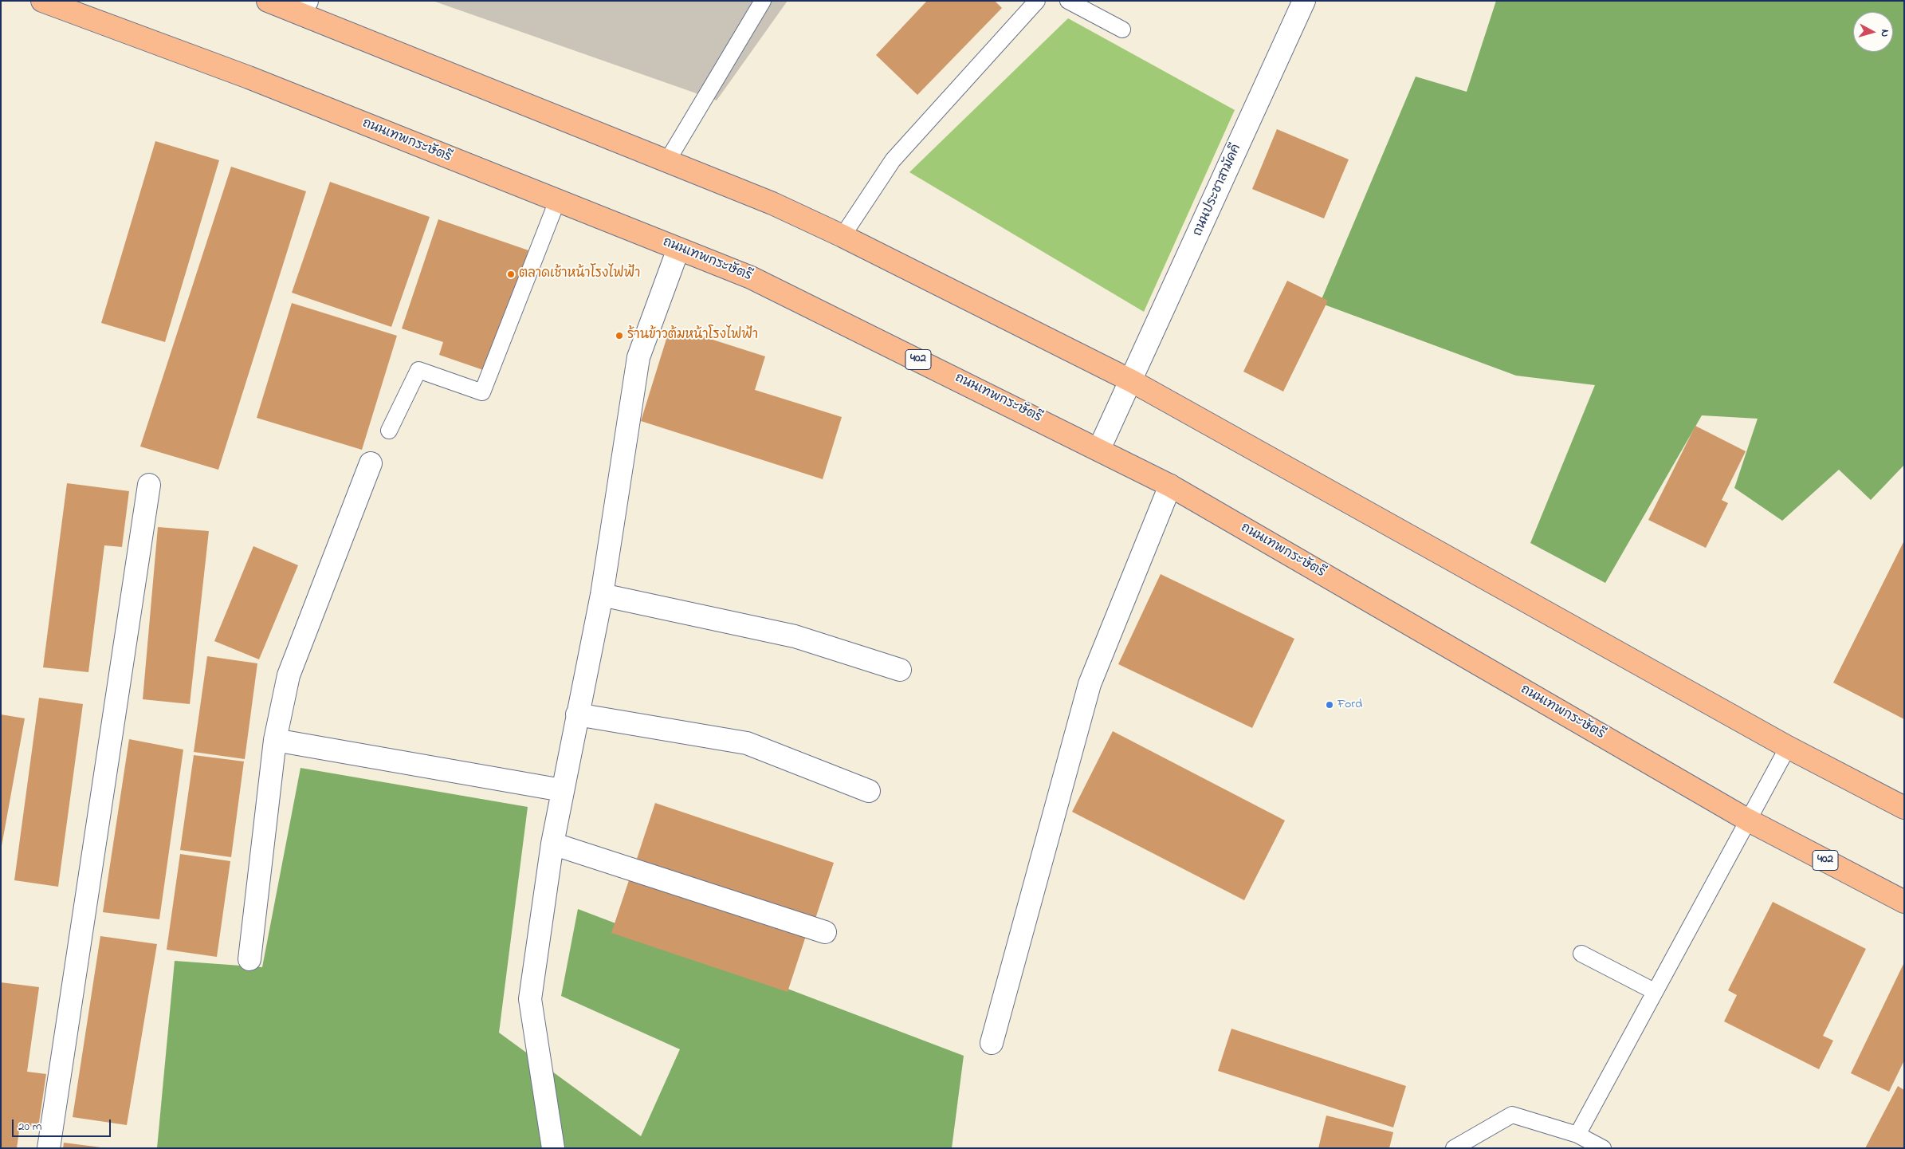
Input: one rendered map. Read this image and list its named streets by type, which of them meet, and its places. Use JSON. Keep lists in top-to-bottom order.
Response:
{
  "streets": {
    "main road": ["ถนนเทพกระษัตรี", "402"],
    "street": ["ถนนประชาสามัคคี"]
  },
  "crossings": [
    ["ถนนเทพกระษัตรี", "ถนนประชาสามัคคี"]
  ],
  "places": ["ตลาดเช้าหน้าโรงไฟฟ้า", "ร้านข้าวต้มหน้าโรงไฟฟ้า", "Ford"],
  "scale_bar": "20 m",
  "north": "right"
}
